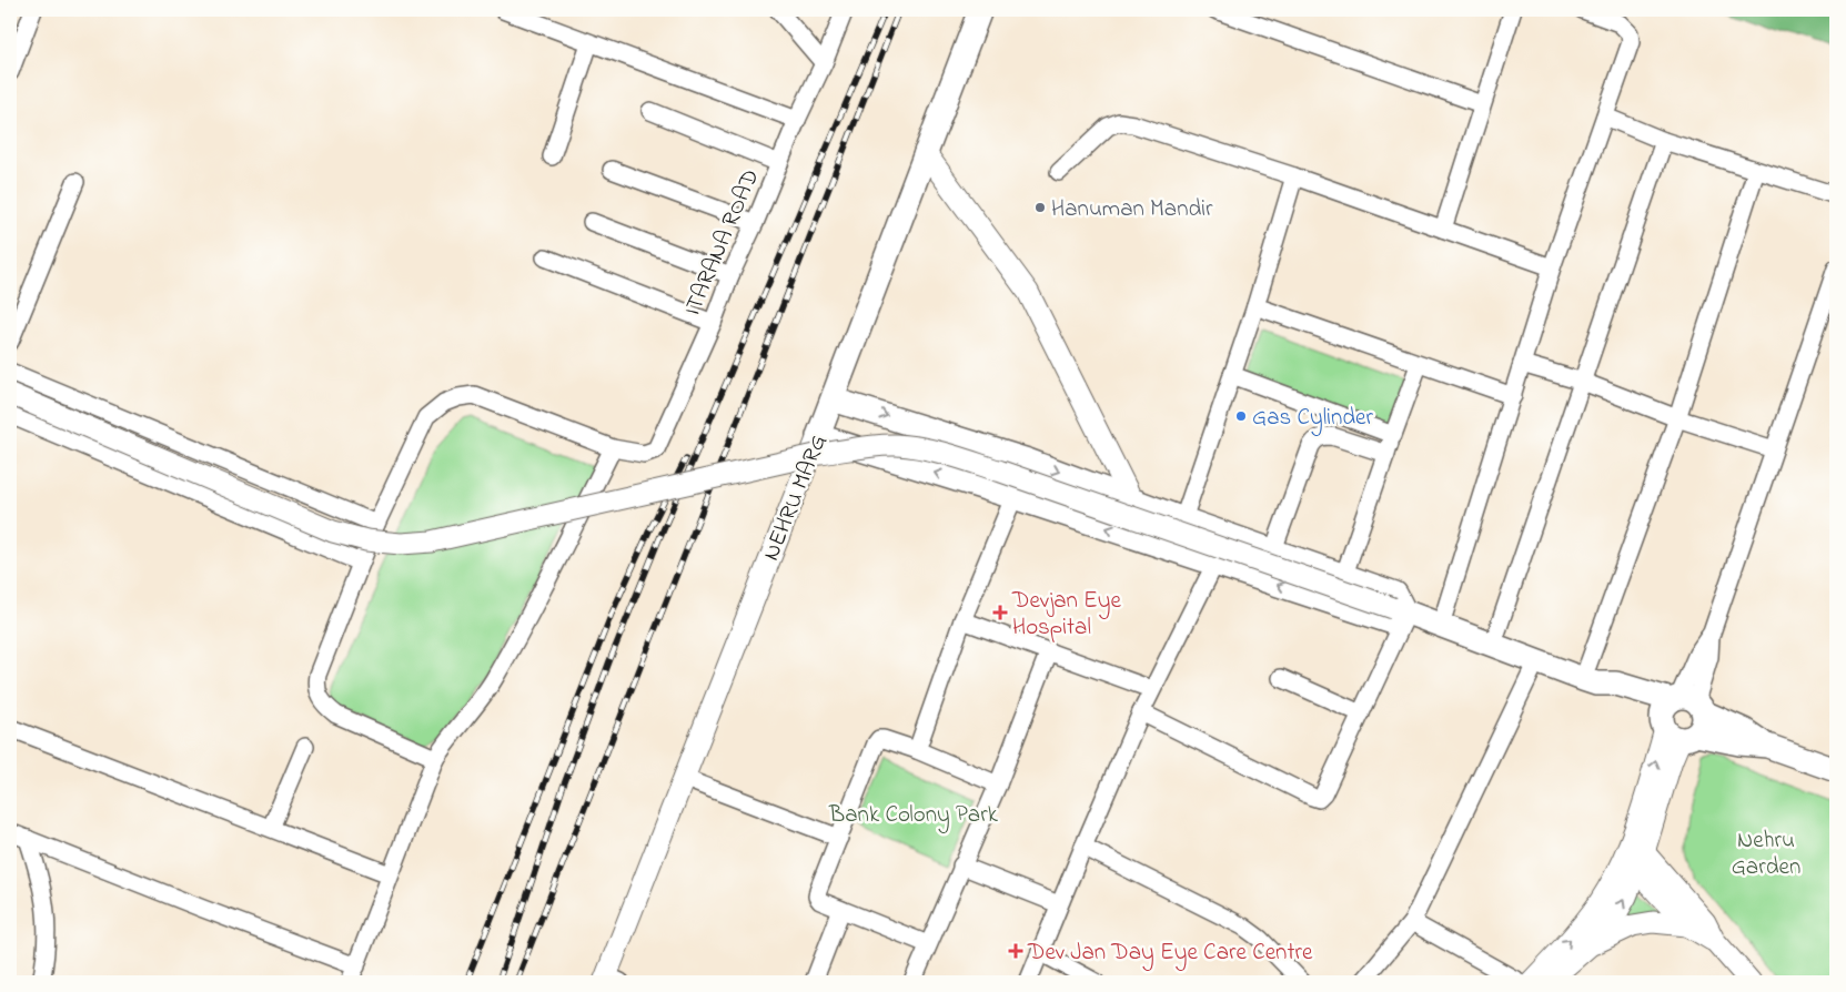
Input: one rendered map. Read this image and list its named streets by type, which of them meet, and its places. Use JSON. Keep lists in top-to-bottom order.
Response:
{
  "streets": {
    "main road": ["NEHRU MARG"],
    "street": ["ITARANA ROAD"]
  },
  "parks": ["Bank Colony Park", "Nehru Garden"],
  "places": {
    "other": ["Hanuman Mandir", "Gas Cylinder"],
    "health": ["Devjan Eye Hospital", "Dev Jan Day Eye Care Centre"]
  }
}
